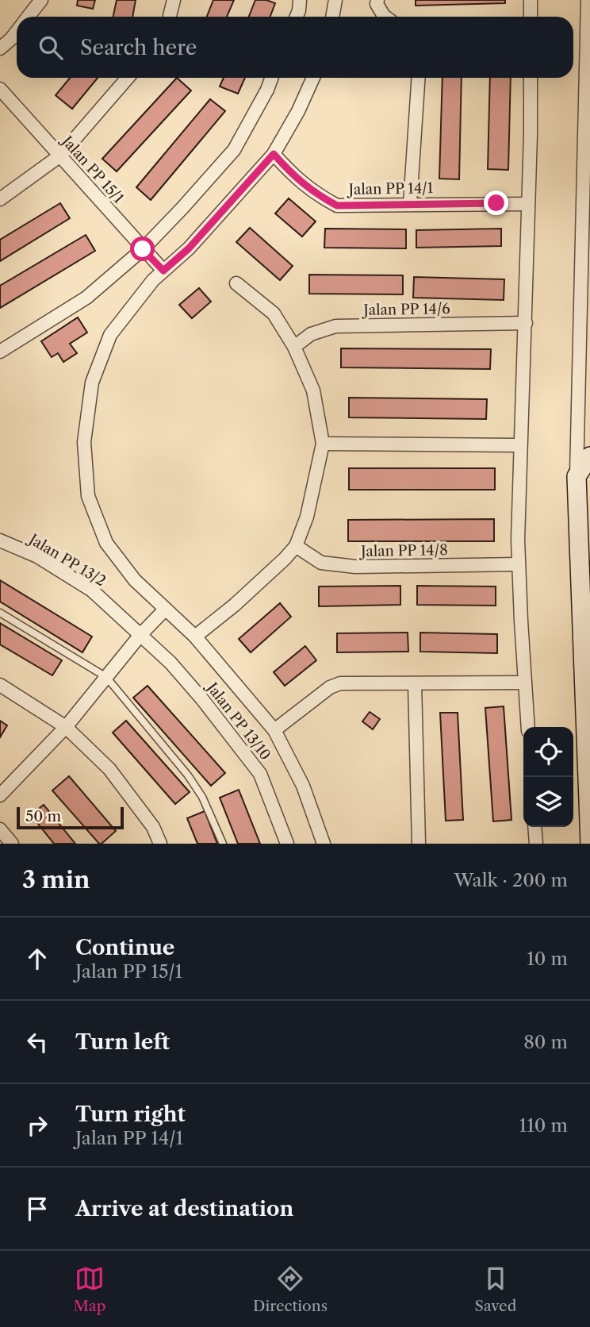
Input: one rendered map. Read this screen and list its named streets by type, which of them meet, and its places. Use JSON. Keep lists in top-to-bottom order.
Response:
{
  "streets": {
    "street": [
      "Jalan PP 15/1",
      "Jalan PP 14/1",
      "Jalan PP 14/6",
      "Jalan PP 14/8",
      "Jalan PP 13/2",
      "Jalan PP 13/10"
    ]
  },
  "crossings": [
    ["Jalan PP 13/2", "Jalan PP 13/10"]
  ],
  "scale_bar": "50 m",
  "page": {
    "search": "Search here",
    "scale": "50 m",
    "heading": ["3 min", "Walk · 200 m"],
    "list": [
      ["Continue", "Jalan PP 15/1", "10 m"],
      ["Turn left", "80 m"],
      ["Turn right", "Jalan PP 14/1", "110 m"],
      "Arrive at destination"
    ],
    "nav": ["Map", "Directions", "Saved"]
  }
}
